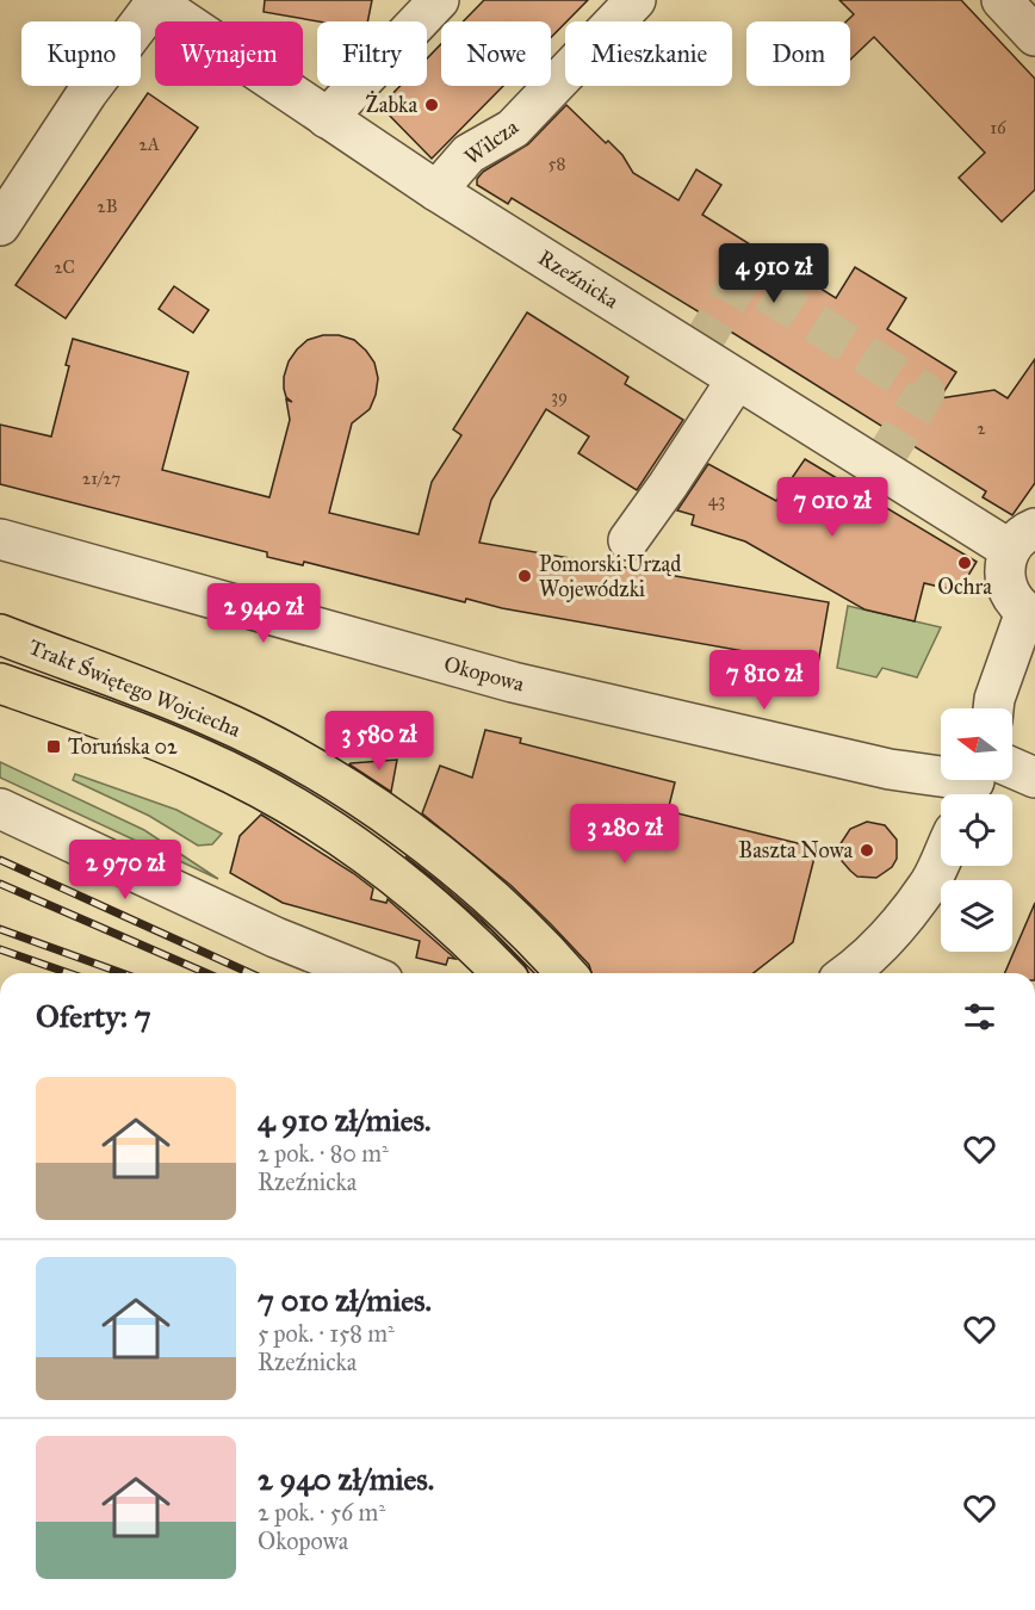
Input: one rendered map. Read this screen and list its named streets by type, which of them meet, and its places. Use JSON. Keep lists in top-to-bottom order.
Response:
{
  "streets": {
    "main road": ["Trakt Świętego Wojciecha"],
    "street": ["Wilcza", "Rzeźnicka", "Okopowa"]
  },
  "crossings": [
    ["Wilcza", "Rzeźnicka"]
  ],
  "places": {
    "other": [
      "Żabka",
      "Ochra",
      "Pomorski Urząd Wojewódzki",
      "Baszta Nowa"
    ],
    "transit": ["Toruńska 02"]
  },
  "house_numbers": [
    "16",
    "2A",
    "58",
    "2B",
    "2C",
    "39",
    "2",
    "21/27",
    "43"
  ],
  "north": "left",
  "page": {
    "chip": [
      "Kupno",
      "Wynajem",
      "Filtry",
      "Nowe",
      "Mieszkanie",
      "Dom"
    ],
    "price": [
      "4 910 zł",
      "7 010 zł",
      "2 940 zł",
      "7 810 zł",
      "3 580 zł",
      "3 280 zł",
      "2 970 zł"
    ],
    "heading": "Oferty: 7",
    "list": [
      {
        "name": "4 910 zł/mies.",
        "note": "2 pok. · 80 m² · Rzeźnicka"
      },
      {
        "name": "7 010 zł/mies.",
        "note": "5 pok. · 158 m² · Rzeźnicka"
      },
      {
        "name": "2 940 zł/mies.",
        "note": "2 pok. · 56 m² · Okopowa"
      }
    ]
  }
}
